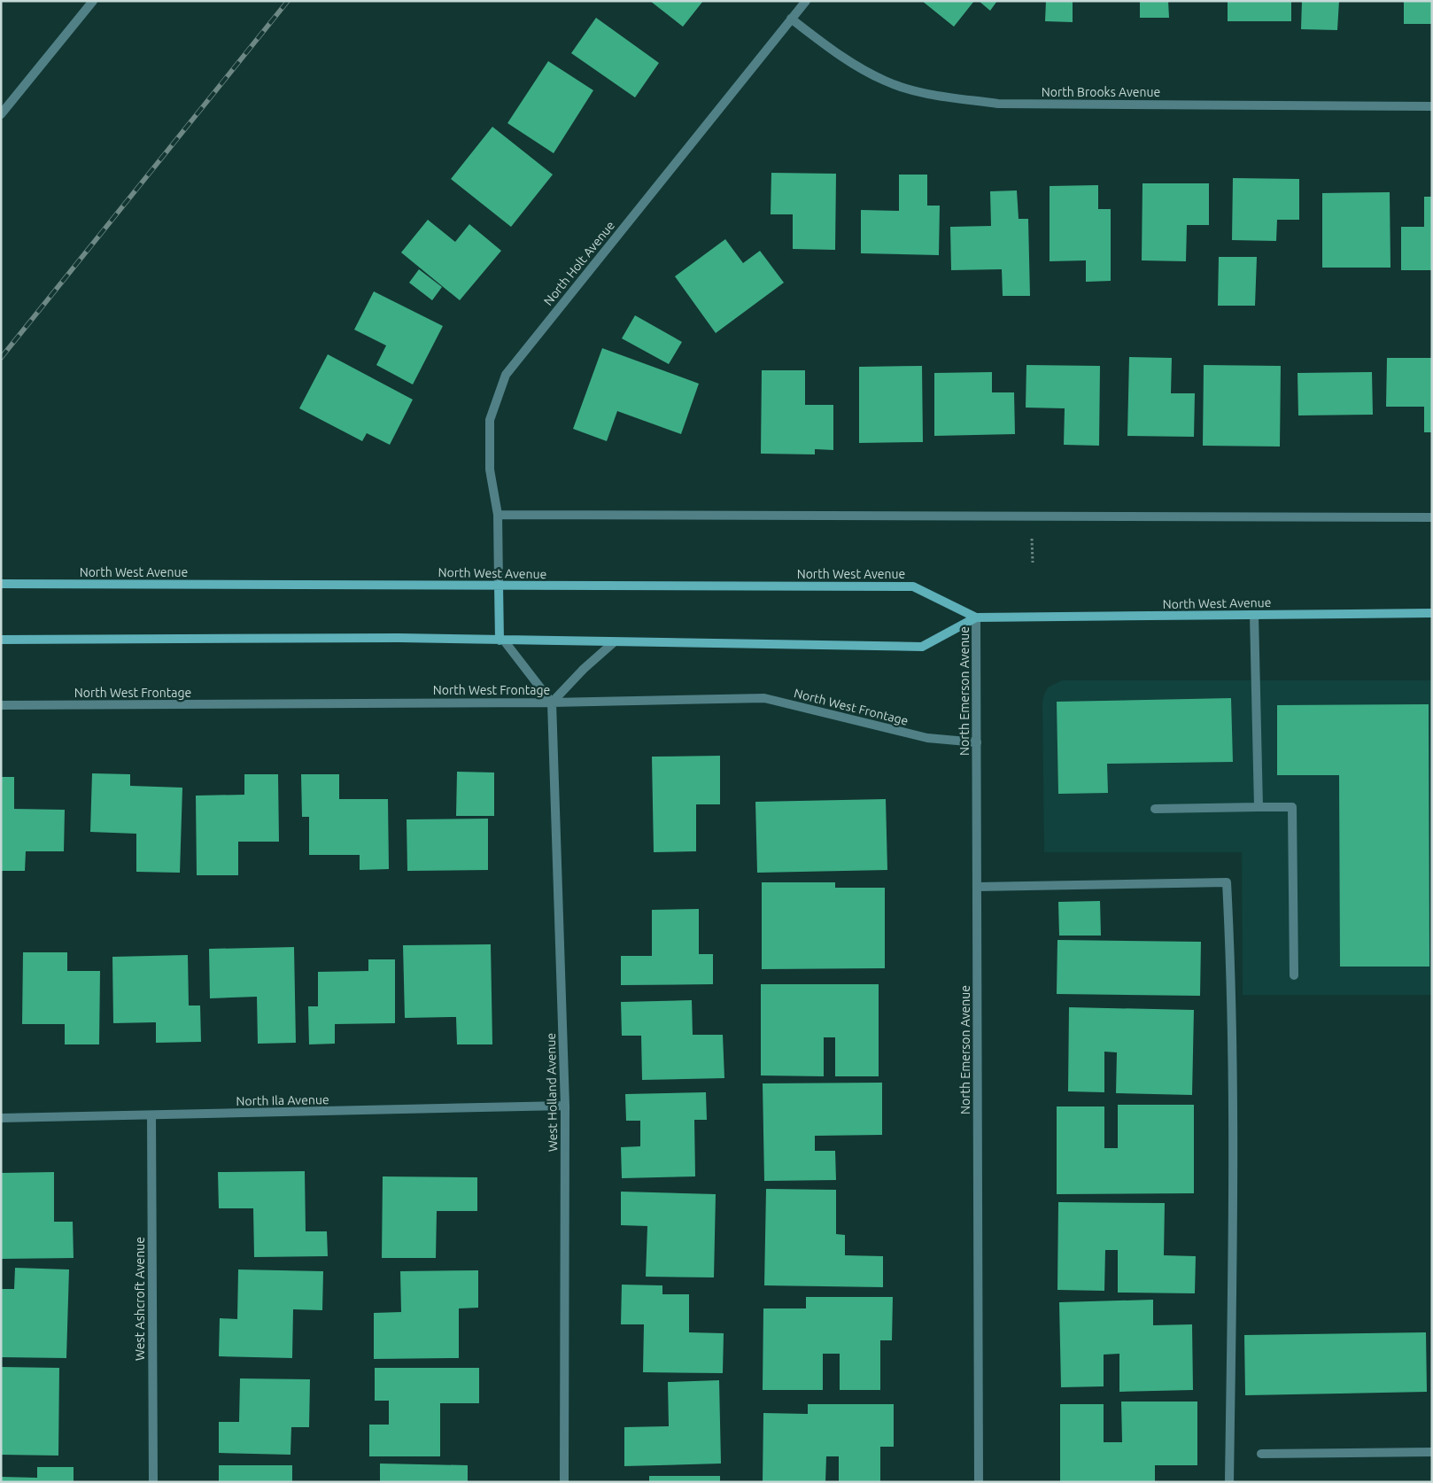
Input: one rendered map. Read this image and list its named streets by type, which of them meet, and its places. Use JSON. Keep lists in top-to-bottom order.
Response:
{
  "streets": {
    "main road": ["North West Avenue"],
    "street": [
      "North Brooks Avenue",
      "North Holt Avenue",
      "North West Frontage",
      "North Emerson Avenue",
      "West Holland Avenue",
      "North Ila Avenue",
      "West Ashcroft Avenue"
    ]
  },
  "crossings": [
    ["North Brooks Avenue", "North Holt Avenue"],
    ["North Holt Avenue", "North West Avenue"],
    ["North West Avenue", "North Emerson Avenue"],
    ["North West Frontage", "North Emerson Avenue"],
    ["North West Frontage", "West Holland Avenue"],
    ["West Holland Avenue", "North Ila Avenue"],
    ["North Ila Avenue", "West Ashcroft Avenue"]
  ]
}
